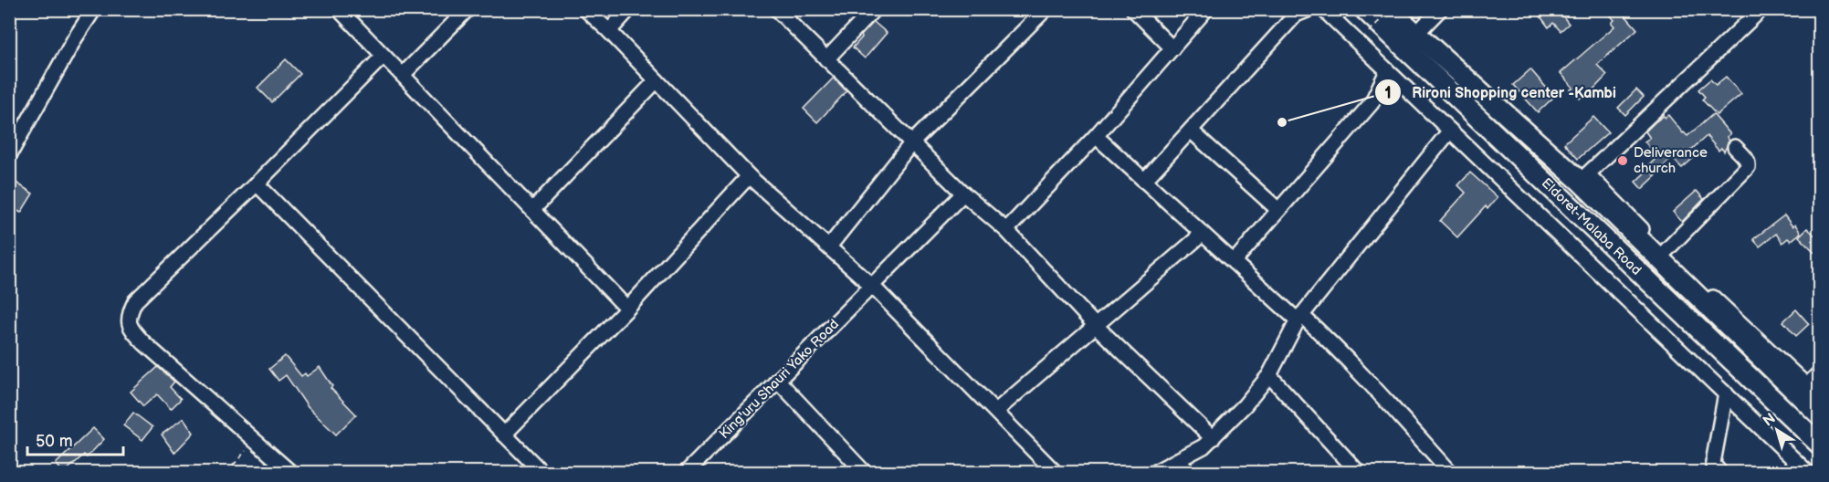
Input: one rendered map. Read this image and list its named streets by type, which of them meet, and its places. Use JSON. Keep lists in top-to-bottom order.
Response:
{
  "streets": {
    "highway": ["Eldoret-Malaba Road"],
    "street": ["King'uru Shauri Yako Road"]
  },
  "places": ["Rironi Shopping center -Kambi", "Deliverance church"],
  "scale_bar": "50 m",
  "north": "top left"
}
